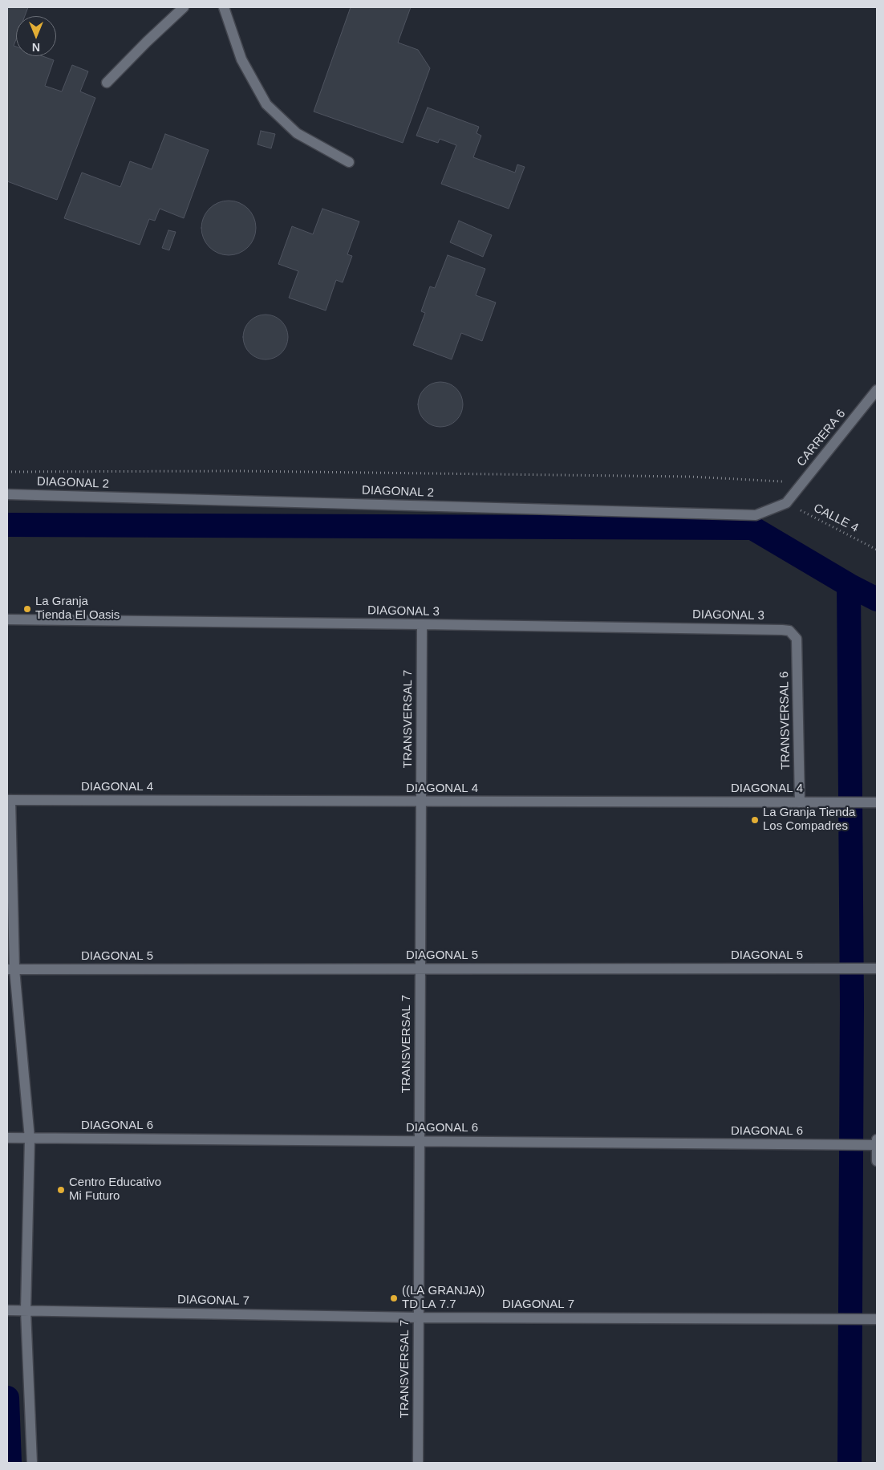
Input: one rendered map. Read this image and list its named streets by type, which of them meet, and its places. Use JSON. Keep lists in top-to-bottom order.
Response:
{
  "streets": {
    "street": [
      "CARRERA 6",
      "DIAGONAL 2",
      "DIAGONAL 3",
      "TRANSVERSAL 7",
      "TRANSVERSAL 6",
      "DIAGONAL 4",
      "DIAGONAL 5",
      "DIAGONAL 6",
      "DIAGONAL 7"
    ],
    "path": ["CALLE 4"]
  },
  "crossings": [
    ["CARRERA 6", "DIAGONAL 2"],
    ["CARRERA 6", "CALLE 4"],
    ["DIAGONAL 2", "CALLE 4"],
    ["DIAGONAL 3", "TRANSVERSAL 7"],
    ["DIAGONAL 3", "TRANSVERSAL 6"],
    ["TRANSVERSAL 7", "DIAGONAL 4"],
    ["TRANSVERSAL 7", "DIAGONAL 5"],
    ["TRANSVERSAL 7", "DIAGONAL 6"],
    ["TRANSVERSAL 7", "DIAGONAL 7"],
    ["TRANSVERSAL 6", "DIAGONAL 4"]
  ],
  "places": [
    "La Granja Tienda El Oasis",
    "La Granja Tienda Los Compadres",
    "Centro Educativo Mi Futuro",
    "((LA GRANJA)) TD LA 7.7"
  ],
  "north": "bottom"
}
